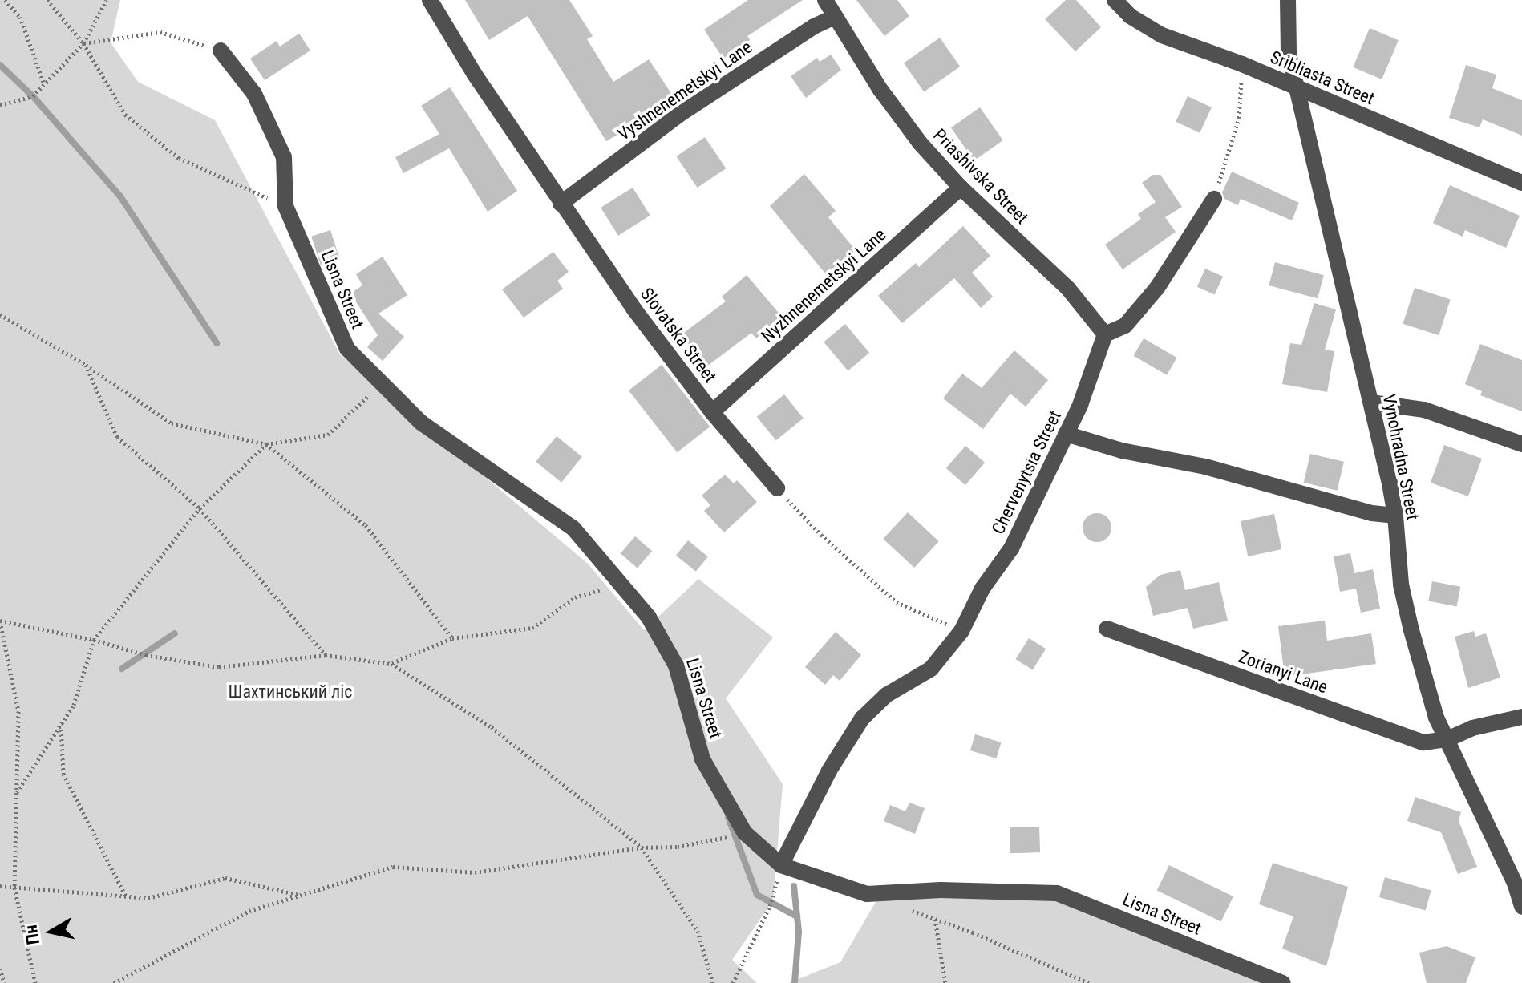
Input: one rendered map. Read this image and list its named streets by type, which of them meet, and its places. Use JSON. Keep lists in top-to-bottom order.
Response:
{
  "streets": {
    "street": [
      "Sribliasta Street",
      "Vyshnenemetskyi Lane",
      "Priashivska Street",
      "Nyzhnenemetskyi Lane",
      "Lisna Street",
      "Slovatska Street",
      "Vynohradna Street",
      "Chervenytsia Street",
      "Zorianyi Lane"
    ]
  },
  "crossings": [
    ["Sribliasta Street", "Vynohradna Street"],
    ["Vyshnenemetskyi Lane", "Priashivska Street"],
    ["Vyshnenemetskyi Lane", "Slovatska Street"],
    ["Priashivska Street", "Nyzhnenemetskyi Lane"],
    ["Priashivska Street", "Chervenytsia Street"],
    ["Nyzhnenemetskyi Lane", "Slovatska Street"],
    ["Lisna Street", "Chervenytsia Street"],
    ["Vynohradna Street", "Zorianyi Lane"]
  ],
  "parks": ["Шахтинський ліс"],
  "north": "left"
}
